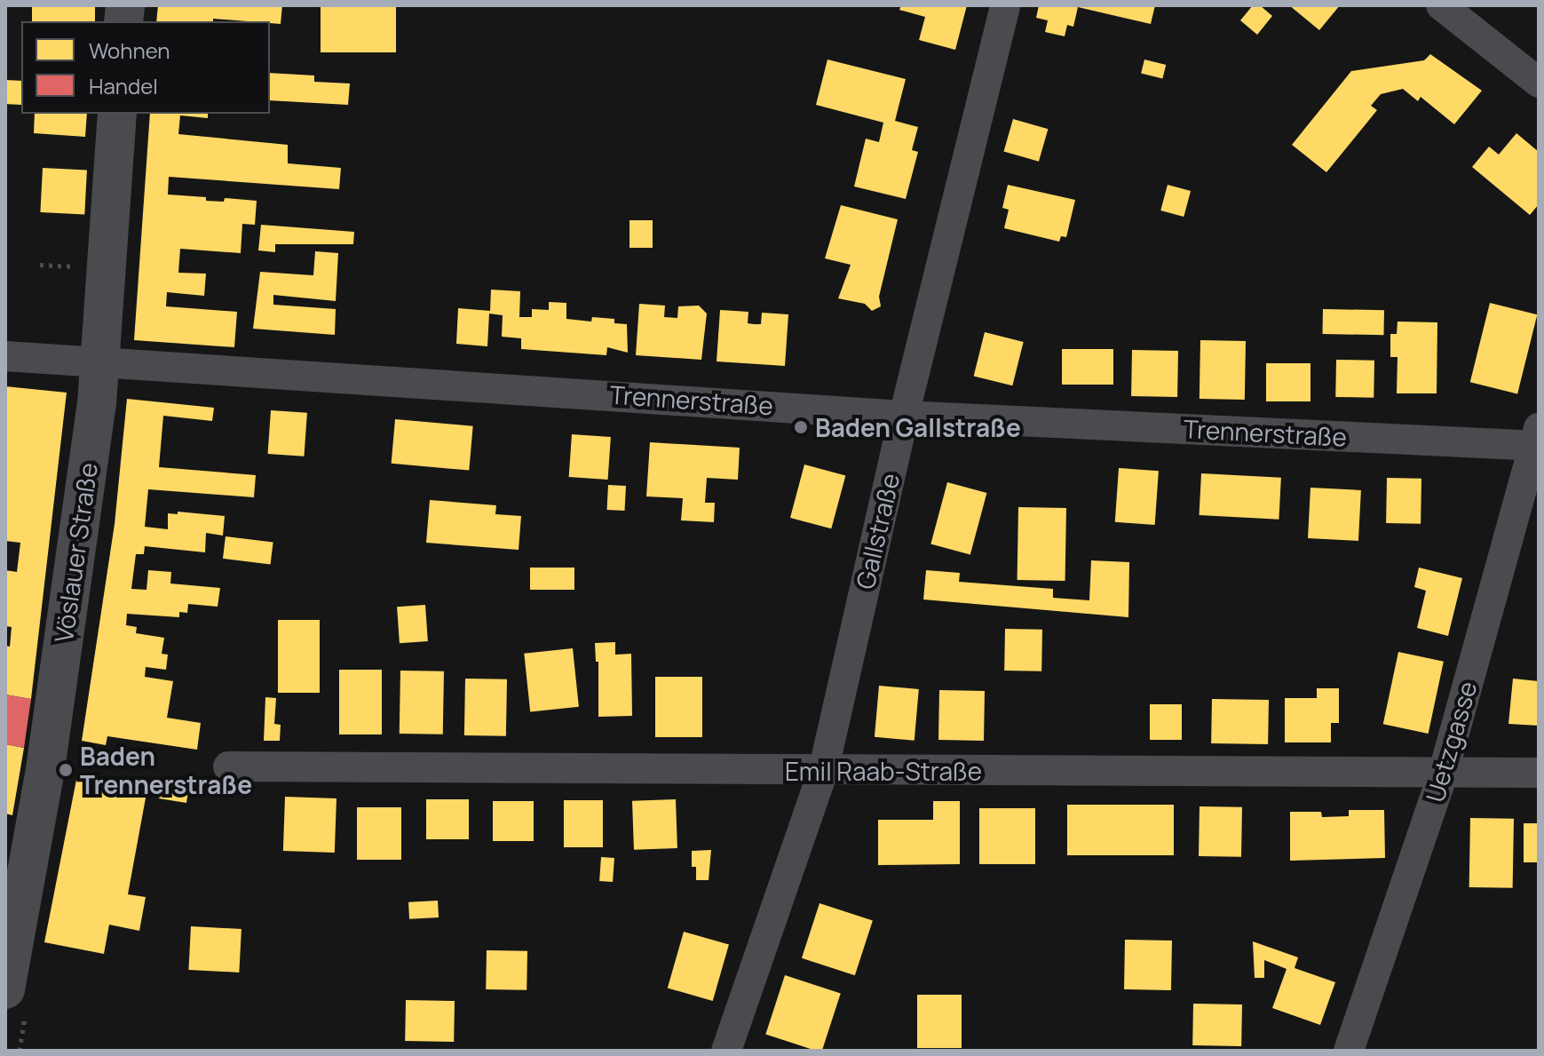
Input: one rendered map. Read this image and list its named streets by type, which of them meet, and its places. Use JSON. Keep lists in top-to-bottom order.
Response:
{
  "streets": {
    "street": [
      "Trennerstraße",
      "Gallstraße",
      "Vöslauer Straße",
      "Uetzgasse",
      "Emil Raab-Straße"
    ]
  },
  "crossings": [
    ["Trennerstraße", "Gallstraße"],
    ["Trennerstraße", "Vöslauer Straße"],
    ["Trennerstraße", "Uetzgasse"],
    ["Gallstraße", "Emil Raab-Straße"],
    ["Uetzgasse", "Emil Raab-Straße"]
  ],
  "places": ["Baden Gallstraße", "Baden Trennerstraße"],
  "legend": ["Wohnen", "Handel"]
}
